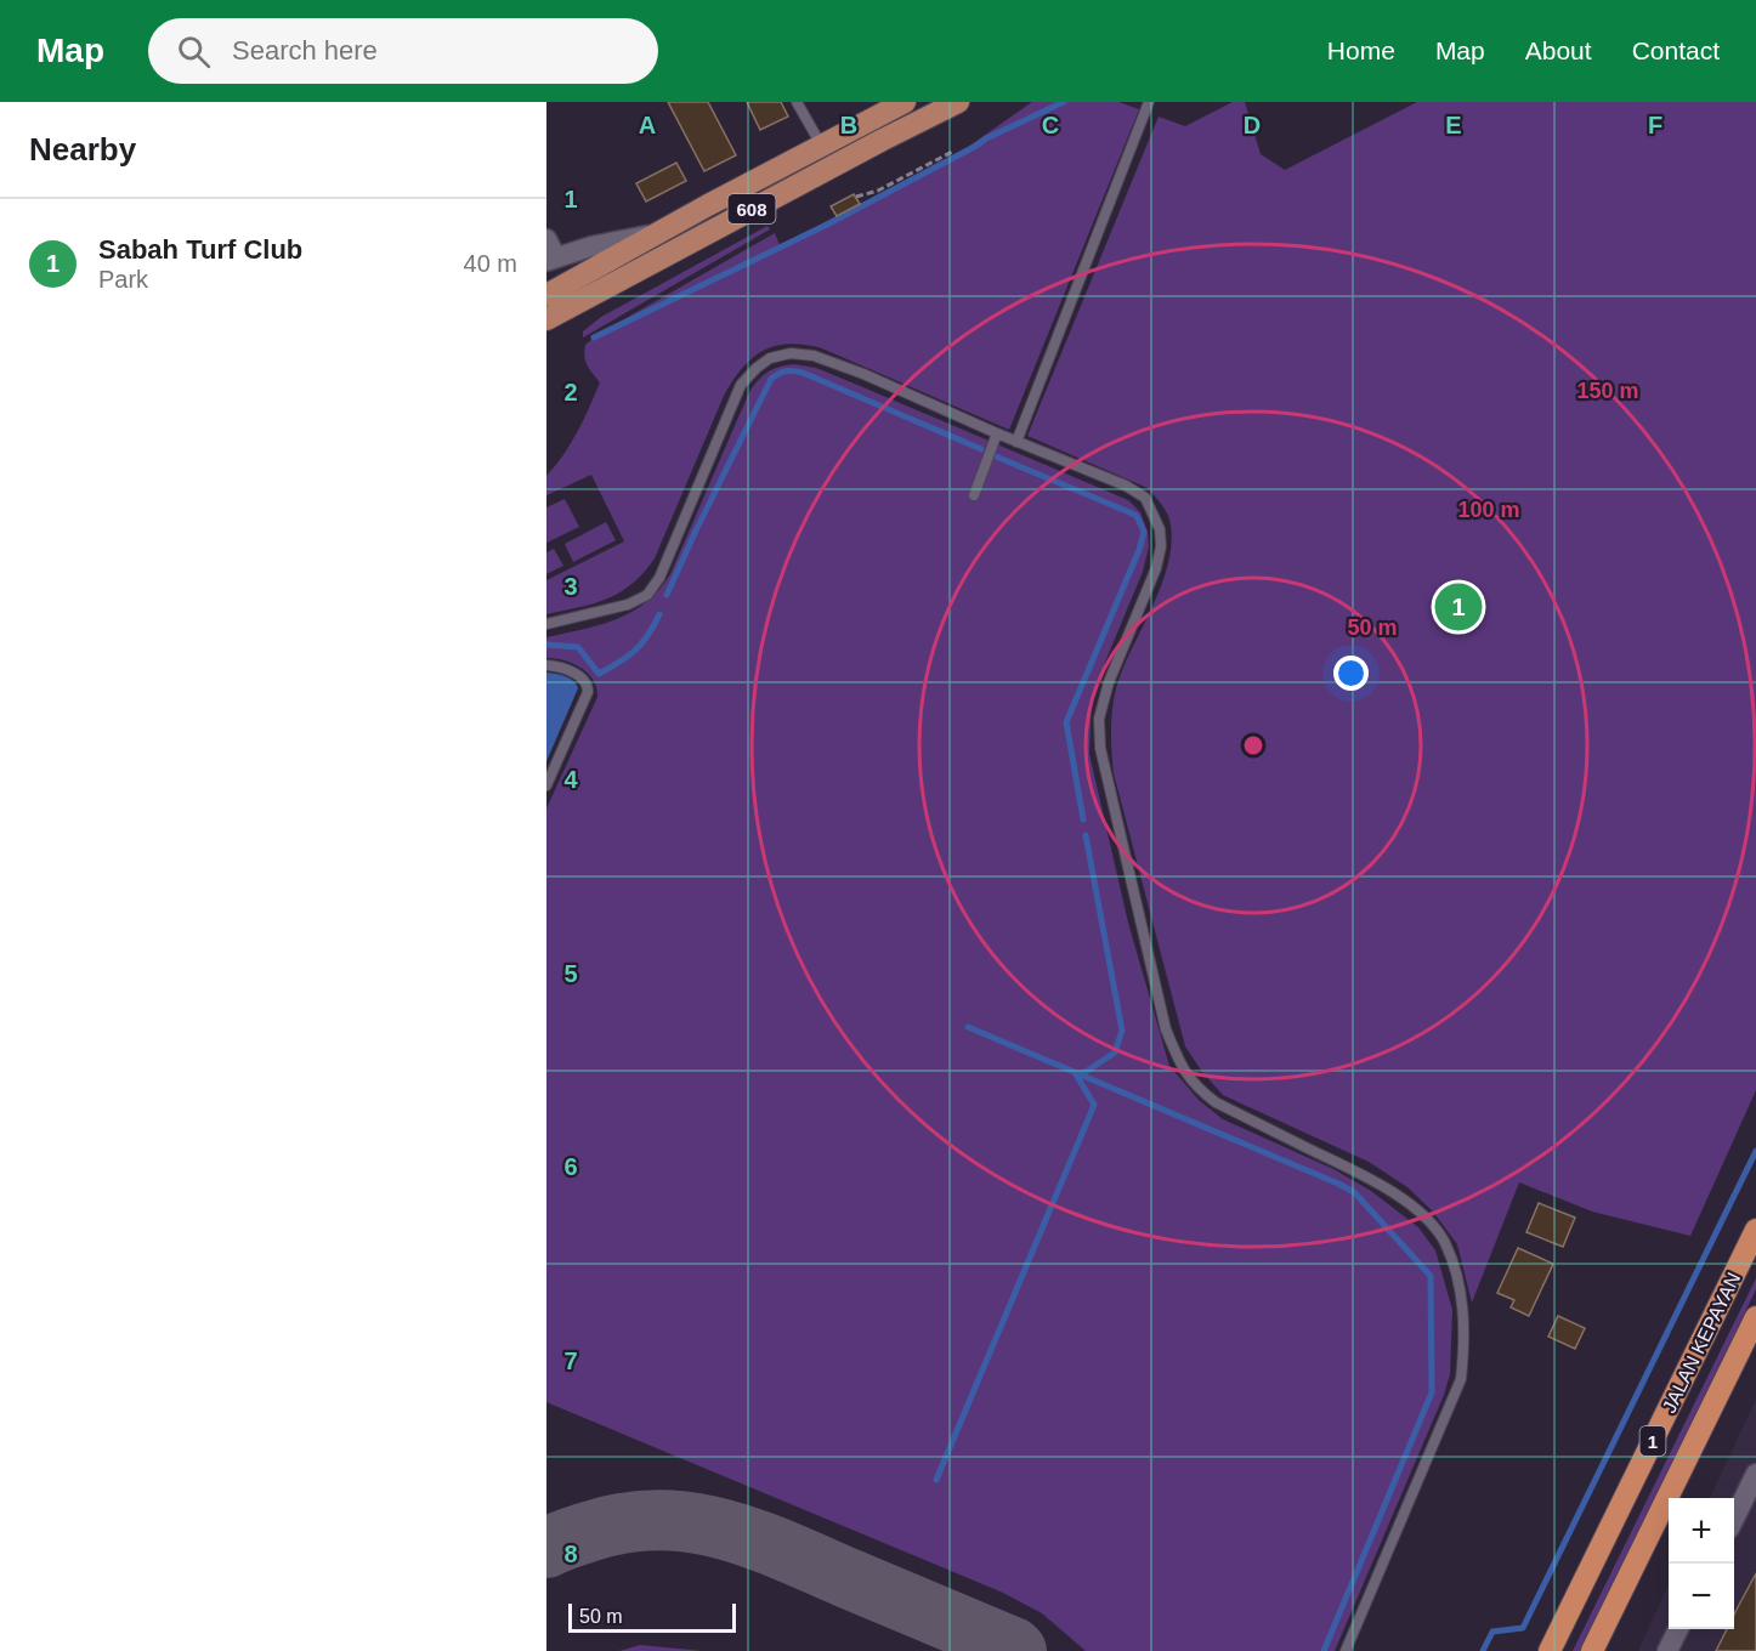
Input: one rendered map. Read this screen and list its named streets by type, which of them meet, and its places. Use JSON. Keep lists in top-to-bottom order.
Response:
{
  "streets": {
    "highway": ["JALAN KEPAYAN", "1"],
    "main road": ["608"]
  },
  "scale_bar": "50 m",
  "page": {
    "header": "Map",
    "search": "Search here",
    "nav": [
      "Home",
      "Map",
      "About",
      "Contact"
    ],
    "heading": "Nearby",
    "list": [
      {
        "mark": "1",
        "name": "Sabah Turf Club",
        "note": "Park",
        "value": "40 m"
      }
    ],
    "pins": "1",
    "map_buttons": ["+", "−"],
    "scale": "50 m"
  },
  "grid": {
    "columns": [
      "A",
      "B",
      "C",
      "D",
      "E",
      "F"
    ],
    "rows": [
      "1",
      "2",
      "3",
      "4",
      "5",
      "6",
      "7",
      "8"
    ]
  },
  "rings": ["150 m", "100 m", "50 m"]
}
